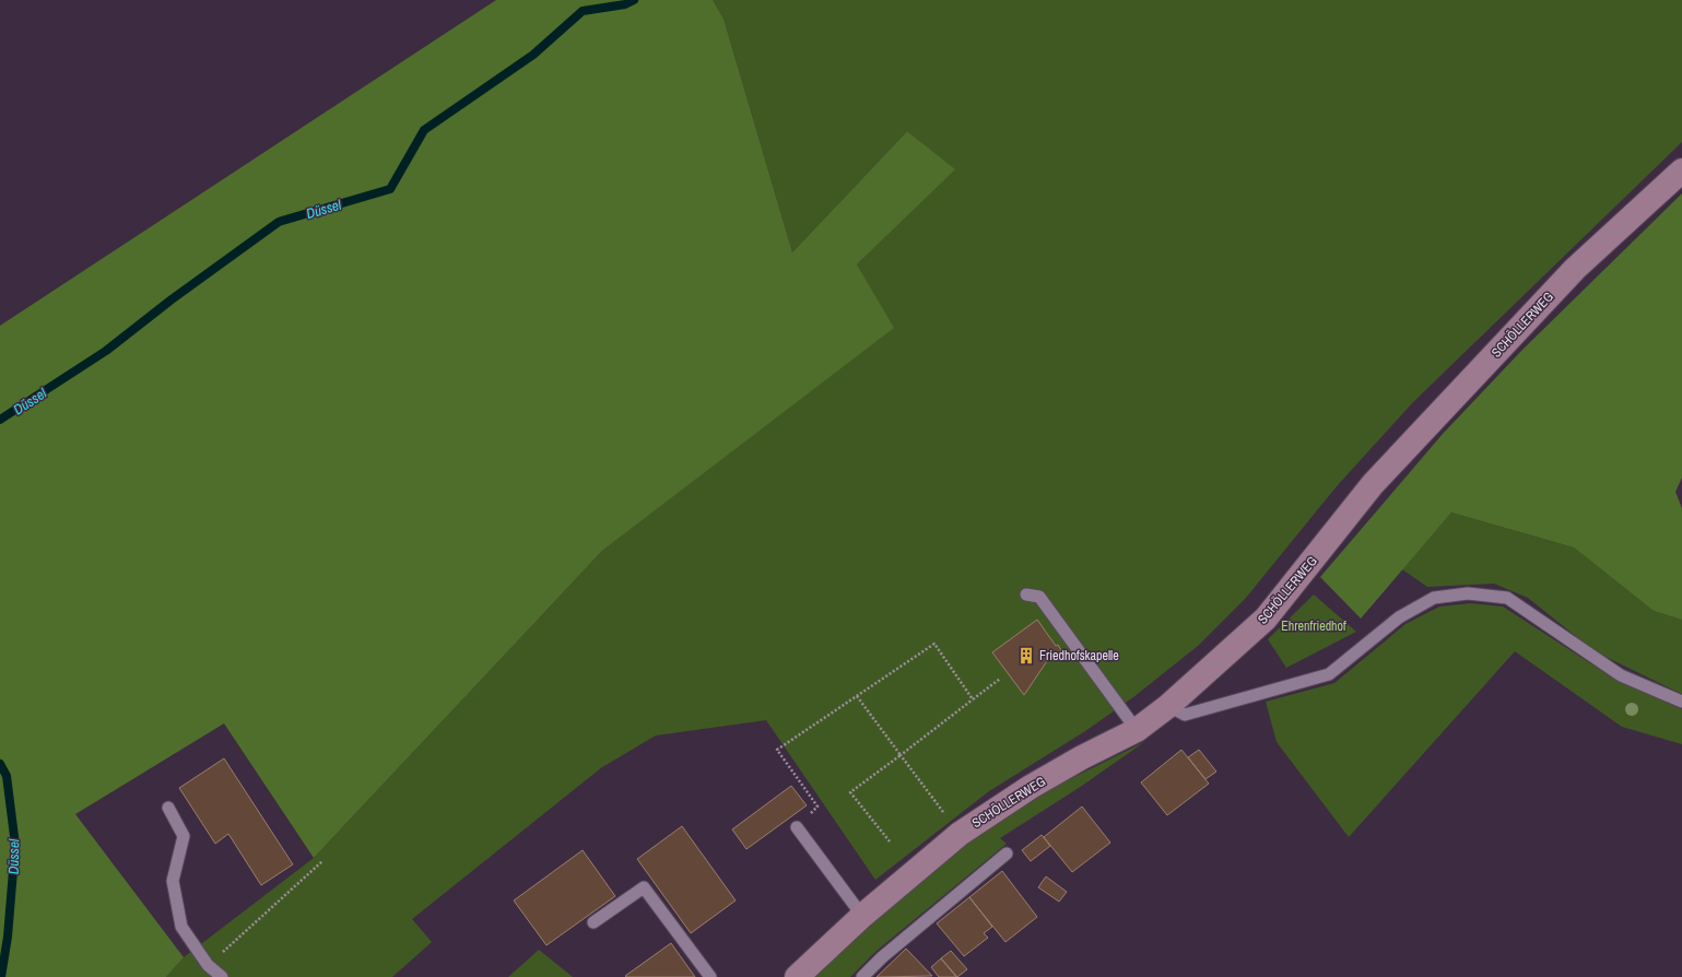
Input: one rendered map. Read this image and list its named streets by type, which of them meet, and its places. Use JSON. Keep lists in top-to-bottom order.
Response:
{
  "streets": {
    "street": ["SCHÖLLERWEG"]
  },
  "water": ["Düssel"],
  "parks": ["Ehrenfriedhof"],
  "places": {
    "building": ["Friedhofskapelle"]
  }
}
